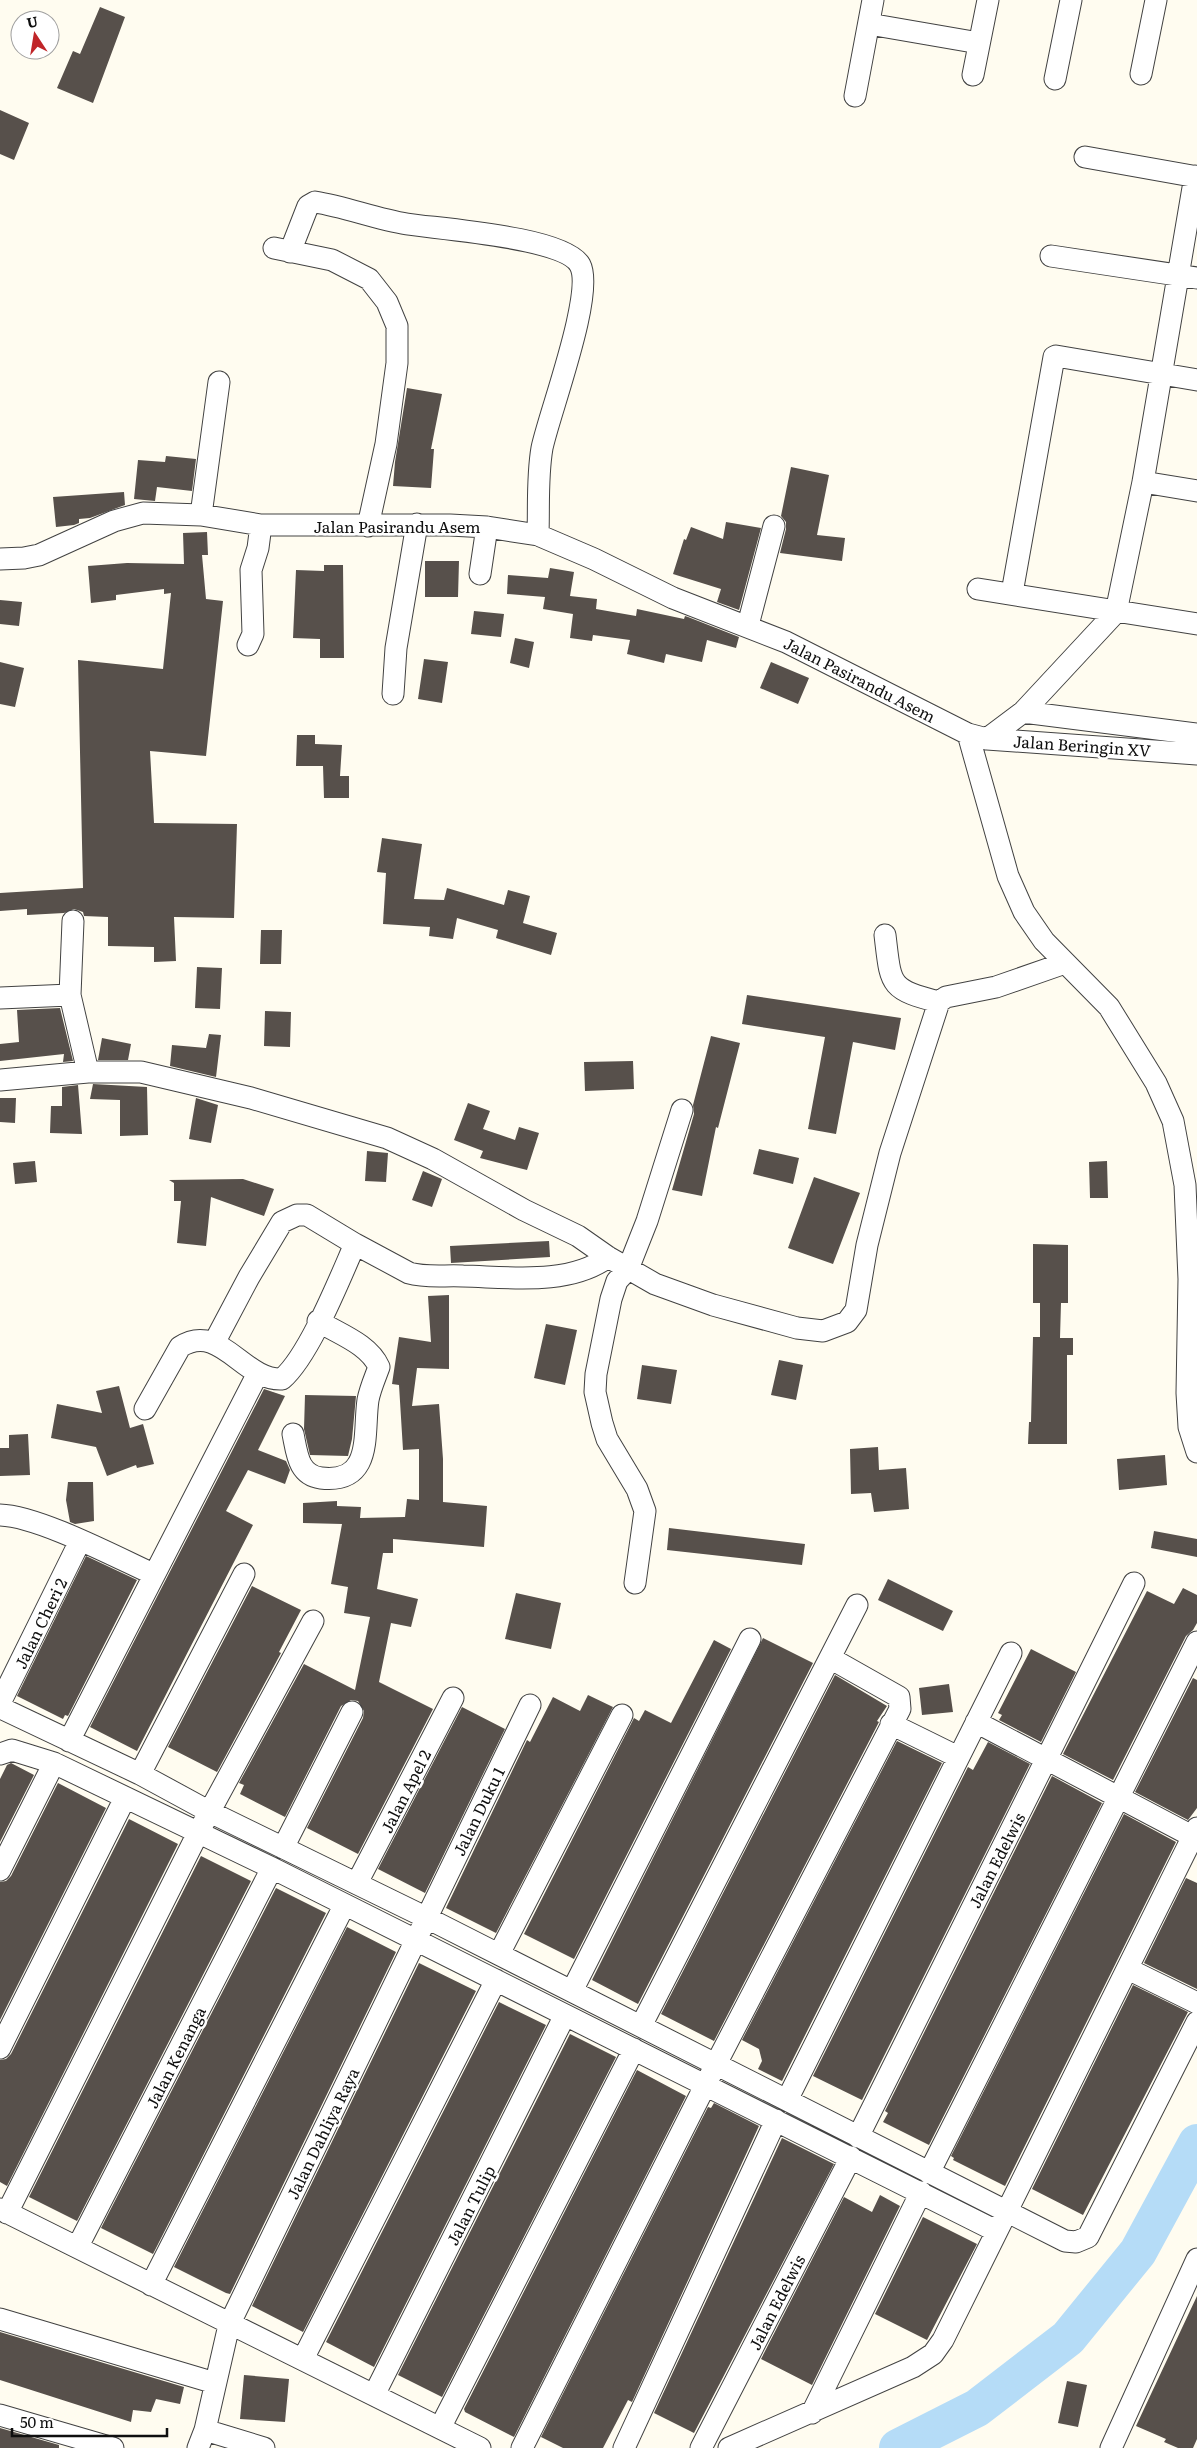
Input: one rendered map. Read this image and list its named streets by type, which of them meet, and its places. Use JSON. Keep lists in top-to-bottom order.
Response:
{
  "streets": {
    "street": [
      "Jalan Pasirandu Asem",
      "Jalan Beringin XV",
      "Jalan Cheri 2",
      "Jalan Apel 2",
      "Jalan Duku 1",
      "Jalan Edelwis",
      "Jalan Kenanga",
      "Jalan Dahliya Raya",
      "Jalan Tulip"
    ]
  },
  "crossings": [
    ["Jalan Pasirandu Asem", "Jalan Beringin XV"],
    ["Jalan Duku 1", "Jalan Dahliya Raya"]
  ],
  "scale_bar": "50 m",
  "north": "top"
}
